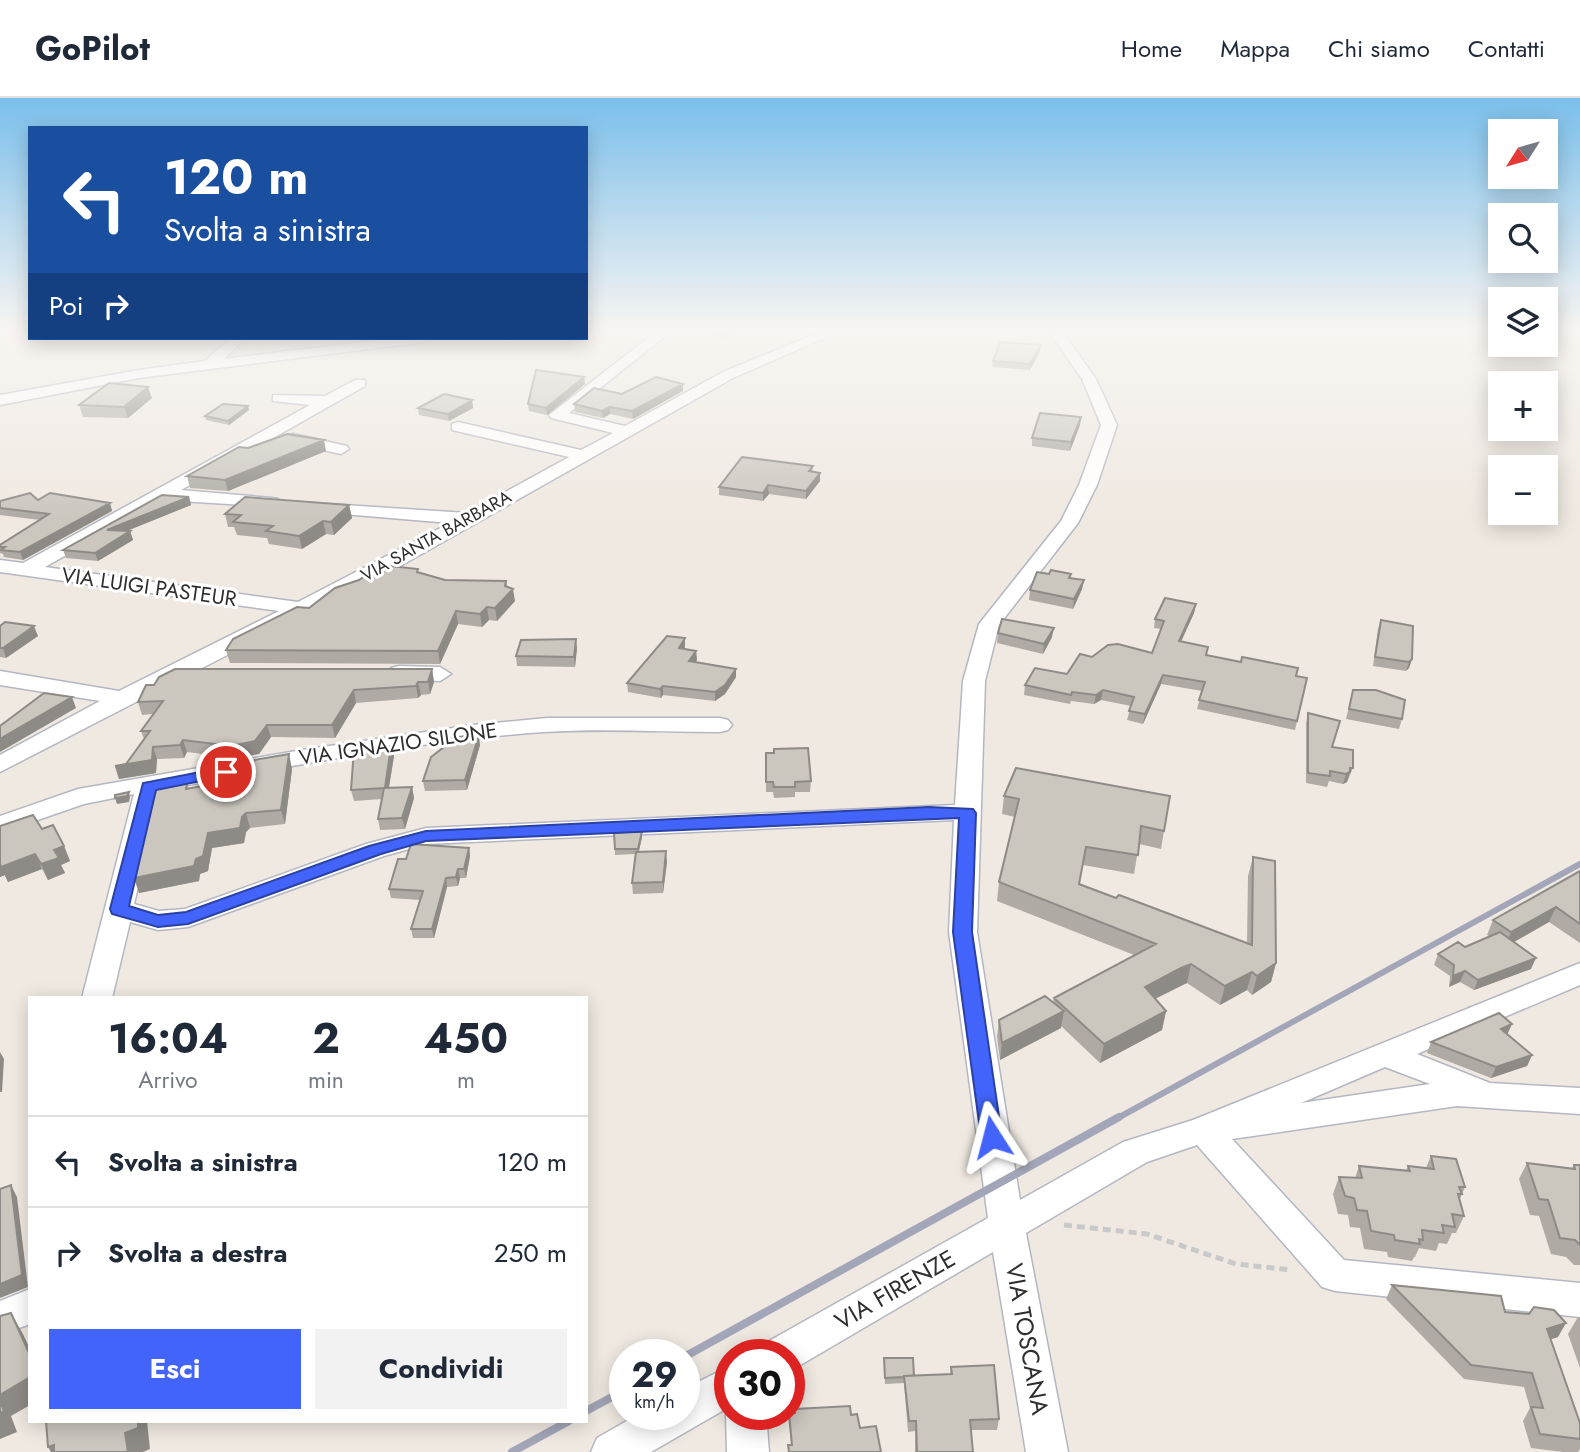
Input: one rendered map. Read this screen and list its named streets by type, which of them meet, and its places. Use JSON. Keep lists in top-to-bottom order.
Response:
{
  "streets": {
    "street": [
      "VIA SANTA BARBARA",
      "VIA LUIGI PASTEUR",
      "VIA IGNAZIO SILONE",
      "VIA FIRENZE",
      "VIA TOSCANA"
    ]
  },
  "crossings": [
    ["VIA SANTA BARBARA", "VIA LUIGI PASTEUR"],
    ["VIA FIRENZE", "VIA TOSCANA"]
  ],
  "north": "bottom left",
  "page": {
    "header": "GoPilot",
    "nav": [
      "Home",
      "Mappa",
      "Chi siamo",
      "Contatti"
    ],
    "map_buttons": ["+", "−"],
    "turn": ["120 m", "Svolta a sinistra"],
    "then": "Poi",
    "eta": [
      "16:04",
      "Arrivo",
      "2",
      "min",
      "450",
      "m"
    ],
    "list": [
      {
        "name": "Svolta a sinistra",
        "value": "120 m"
      },
      {
        "name": "Svolta a destra",
        "value": "250 m"
      }
    ],
    "buttons": ["Esci", "Condividi"],
    "speed": "29 km/h",
    "limit": "30"
  }
}
